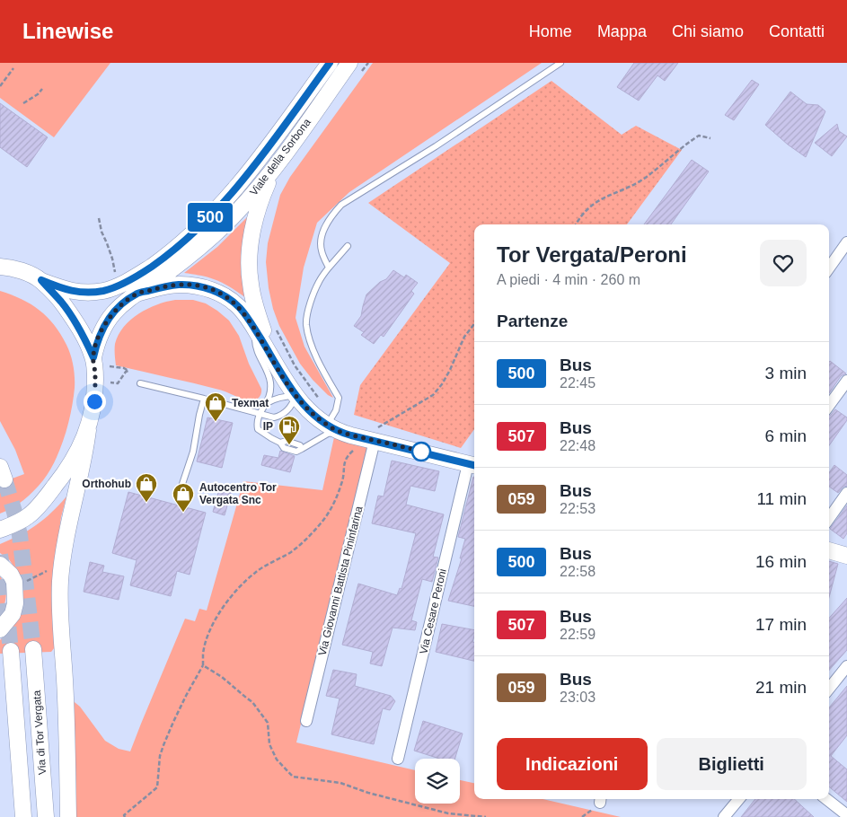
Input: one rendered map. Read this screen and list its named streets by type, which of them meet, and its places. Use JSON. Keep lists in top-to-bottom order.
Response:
{
  "streets": {
    "street": [
      "Viale della Sorbona",
      "Via Giovanni Battista Pininfarina",
      "Via Cesare Peroni",
      "Via di Tor Vergata"
    ]
  },
  "places": {
    "shop": ["Texmat", "Orthohub", "Autocentro Tor Vergata Snc"],
    "fuel station": ["IP"]
  },
  "lines": ["bus line 500"],
  "page": {
    "header": "Linewise",
    "nav": [
      "Home",
      "Mappa",
      "Chi siamo",
      "Contatti"
    ],
    "on_map": "500",
    "heading": [
      ["Tor Vergata/Peroni", "A piedi · 4 min · 260 m"],
      "Partenze"
    ],
    "list": [
      {
        "mark": "500",
        "name": "Bus",
        "note": "22:45",
        "value": "3 min"
      },
      {
        "mark": "507",
        "name": "Bus",
        "note": "22:48",
        "value": "6 min"
      },
      {
        "mark": "059",
        "name": "Bus",
        "note": "22:53",
        "value": "11 min"
      },
      {
        "mark": "500",
        "name": "Bus",
        "note": "22:58",
        "value": "16 min"
      },
      {
        "mark": "507",
        "name": "Bus",
        "note": "22:59",
        "value": "17 min"
      },
      {
        "mark": "059",
        "name": "Bus",
        "note": "23:03",
        "value": "21 min"
      }
    ],
    "buttons": ["Indicazioni", "Biglietti"]
  }
}
